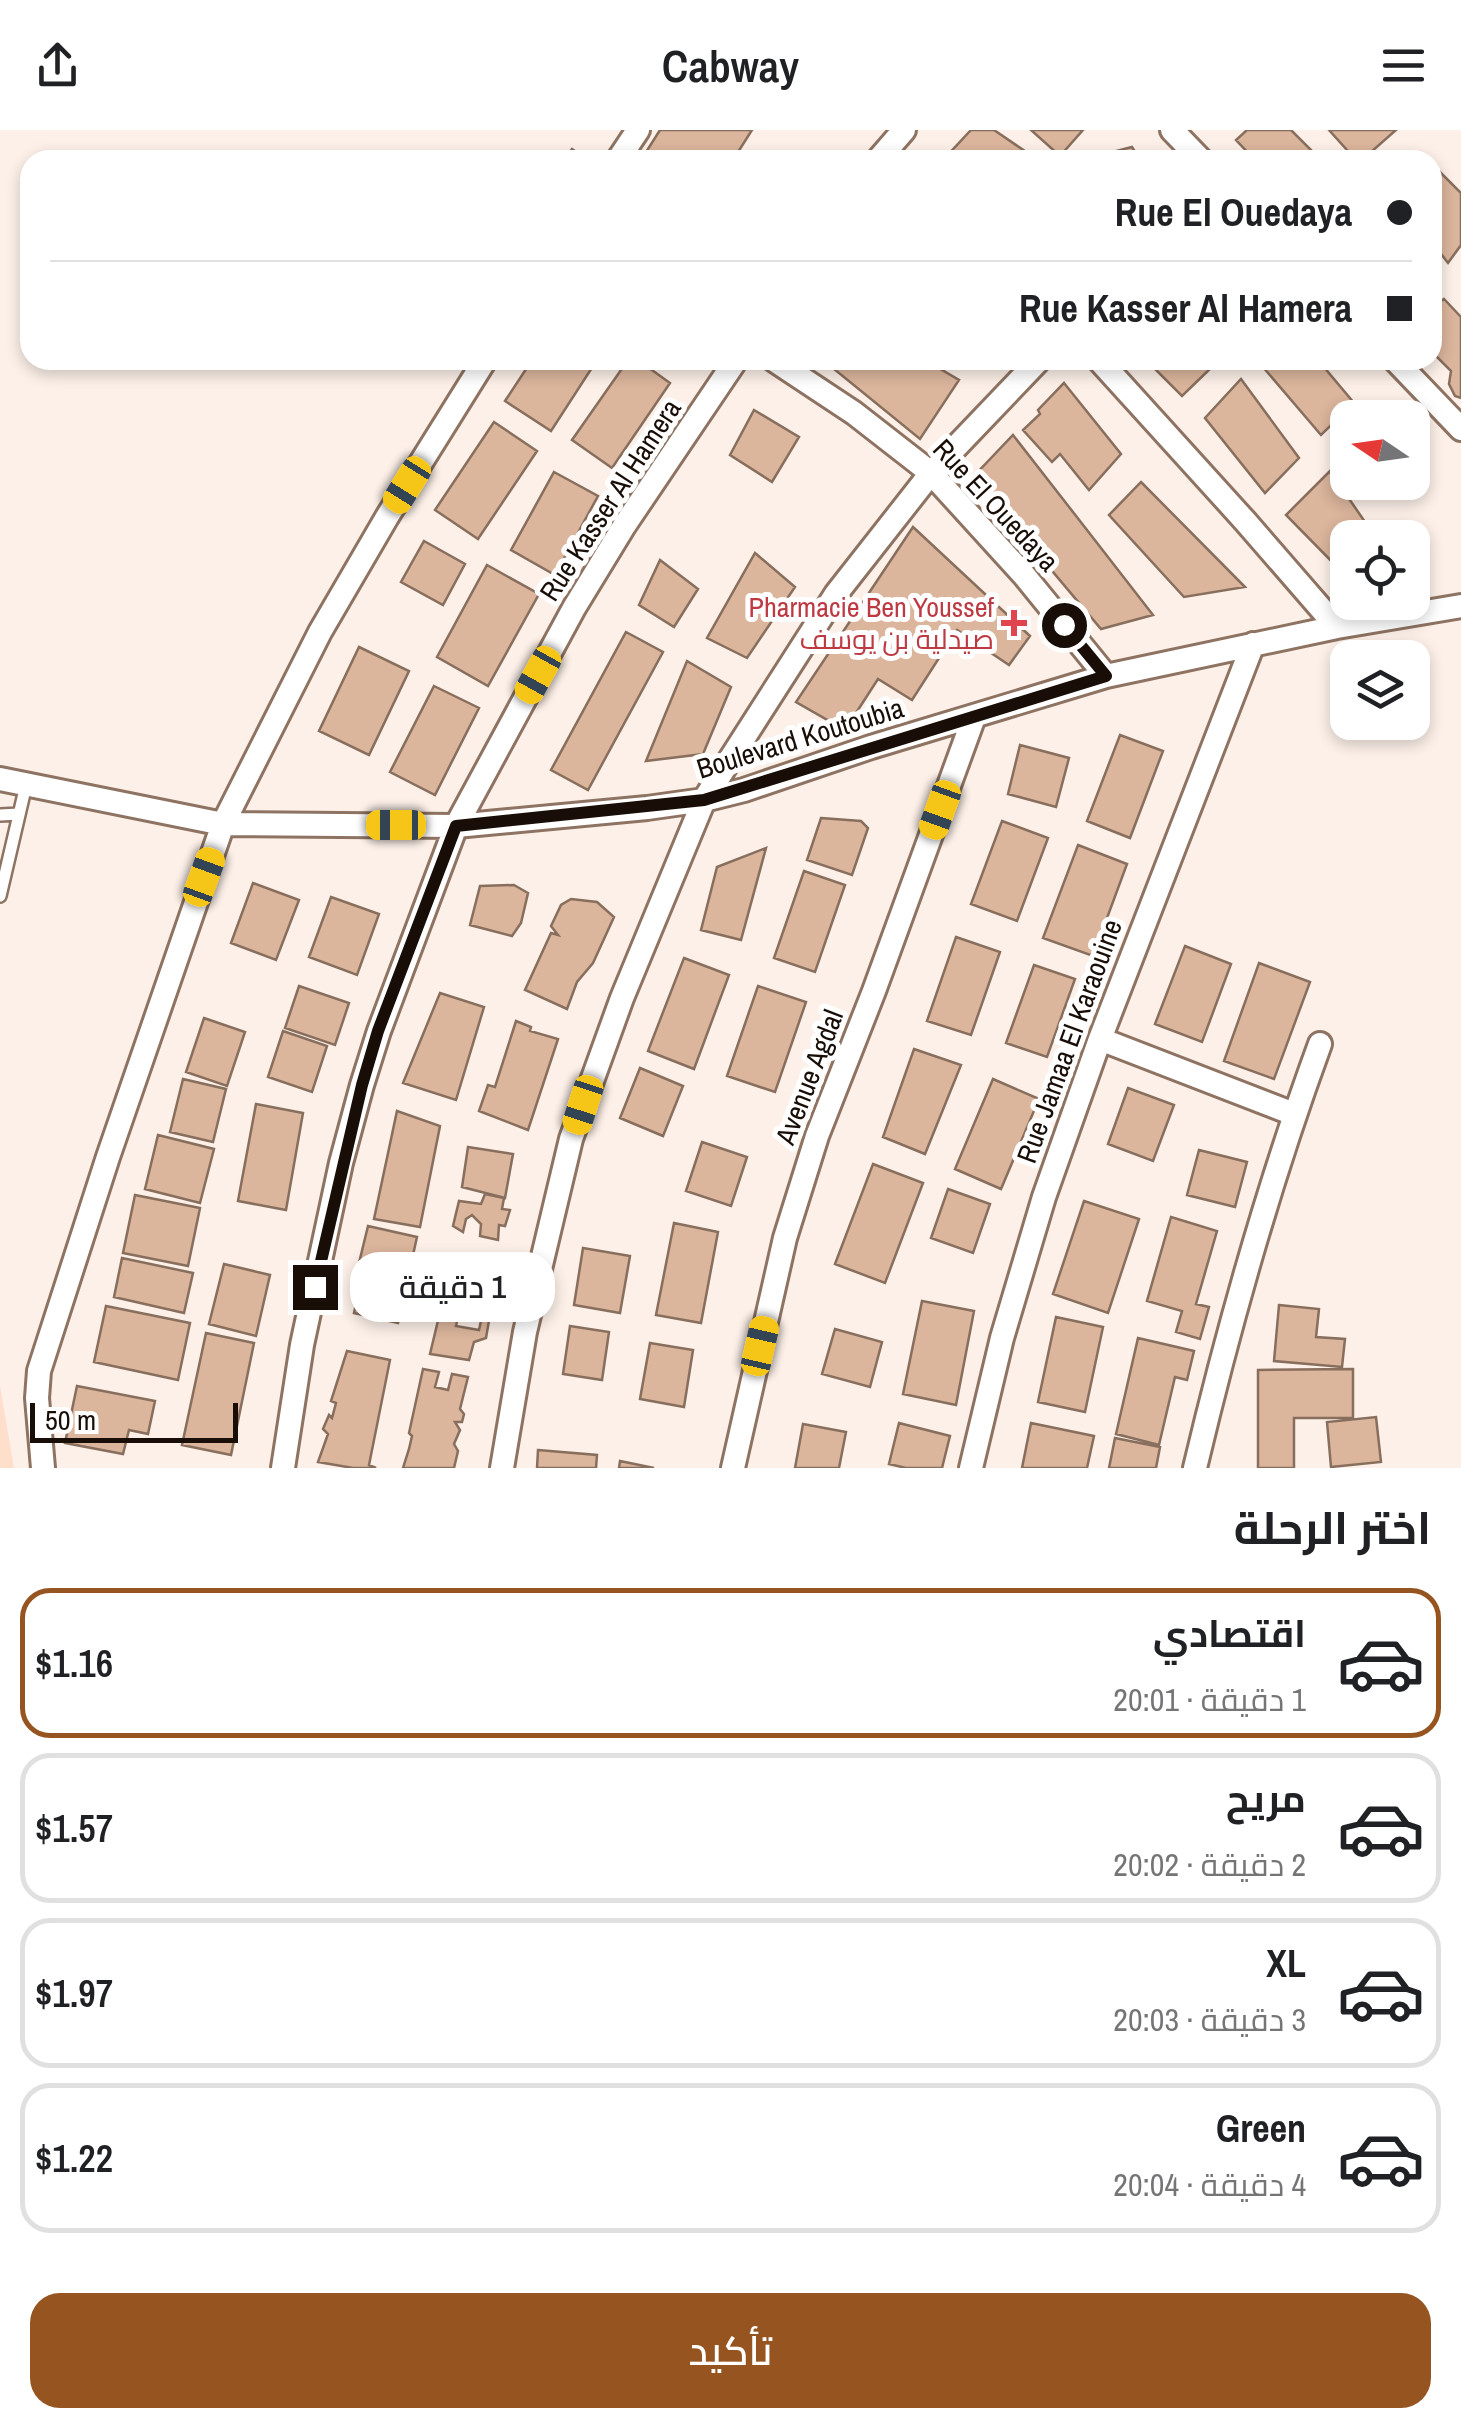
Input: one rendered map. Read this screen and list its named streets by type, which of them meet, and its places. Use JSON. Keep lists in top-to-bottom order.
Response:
{
  "streets": {
    "street": [
      "Rue Kasser Al Hamera",
      "Rue El Ouedaya",
      "Boulevard Koutoubia",
      "Rue Jamaa El Karaouine",
      "Avenue Agdal"
    ]
  },
  "crossings": [
    ["Rue Kasser Al Hamera", "Boulevard Koutoubia"],
    ["Rue El Ouedaya", "Boulevard Koutoubia"],
    ["Boulevard Koutoubia", "Rue Jamaa El Karaouine"],
    ["Boulevard Koutoubia", "Avenue Agdal"]
  ],
  "places": {
    "health": ["Pharmacie Ben Youssef صيدلية بن يوسف"]
  },
  "scale_bar": "50 m",
  "north": "left",
  "page": {
    "header": "Cabway",
    "banner": ["Rue El Ouedaya", "Rue Kasser Al Hamera"],
    "bubble": "1 دقيقة",
    "scale": "50 m",
    "heading": "اختر الرحلة",
    "list": [
      {
        "name": "اقتصادي",
        "note": "1 دقيقة · 20:01",
        "value": "$1.16"
      },
      {
        "name": "مريح",
        "note": "2 دقيقة · 20:02",
        "value": "$1.57"
      },
      {
        "name": "XL",
        "note": "3 دقيقة · 20:03",
        "value": "$1.97"
      },
      {
        "name": "Green",
        "note": "4 دقيقة · 20:04",
        "value": "$1.22"
      }
    ],
    "buttons": "تأكيد"
  }
}
